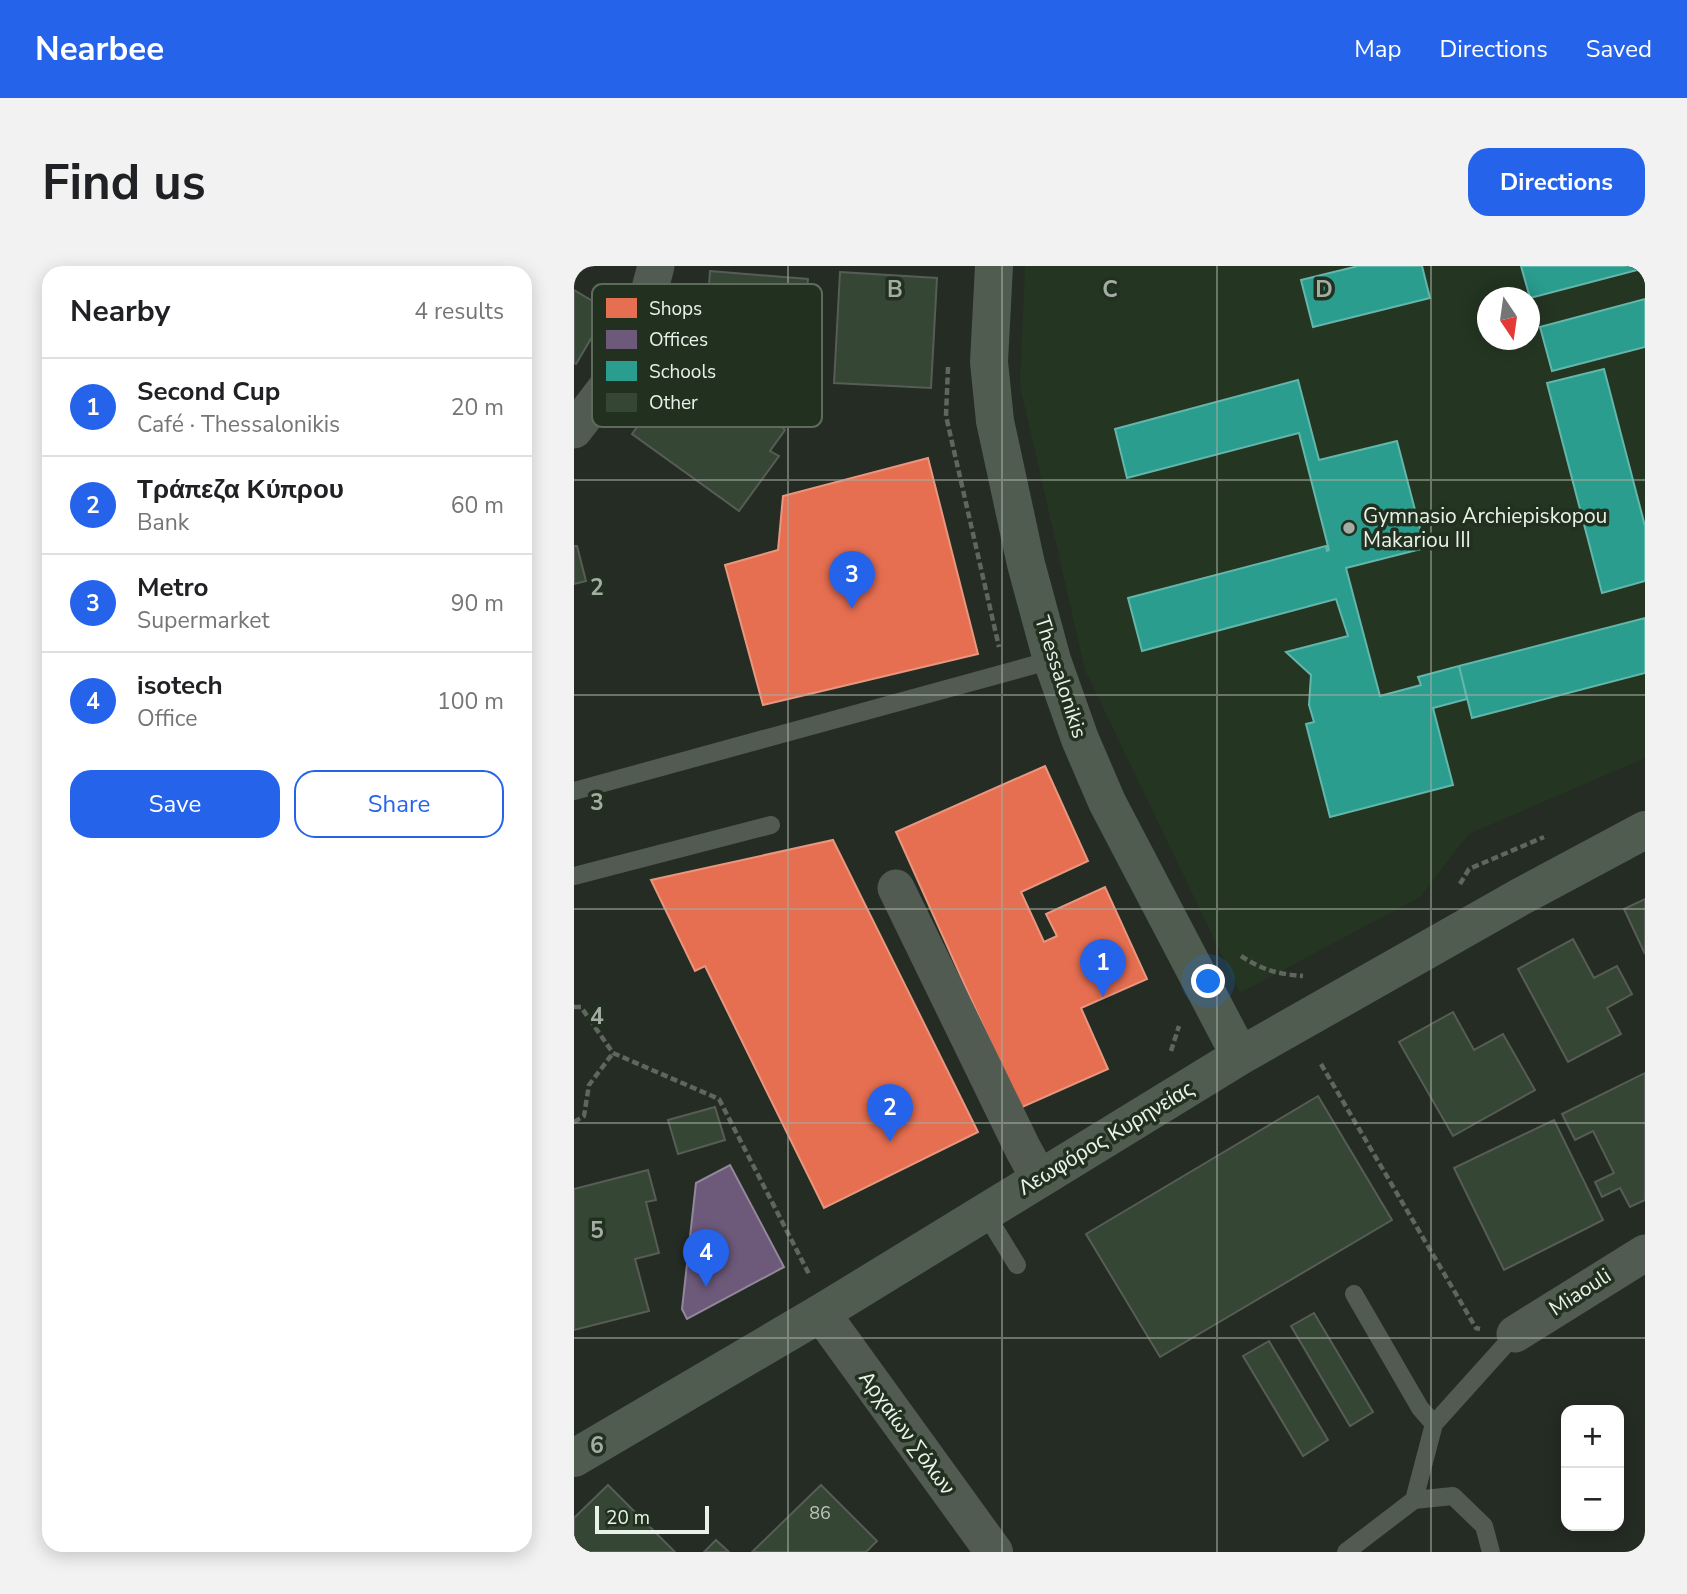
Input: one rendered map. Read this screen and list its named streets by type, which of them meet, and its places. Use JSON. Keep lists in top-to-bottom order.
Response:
{
  "streets": {
    "main road": ["Thessalonikis", "Λεωφόρος Κυρηνείας"],
    "street": ["Miaouli", "Αρχαίων Σόλων"]
  },
  "crossings": [
    ["Thessalonikis", "Λεωφόρος Κυρηνείας"],
    ["Λεωφόρος Κυρηνείας", "Αρχαίων Σόλων"]
  ],
  "places": ["Gymnasio Archiepiskopou Makariou III"],
  "house_numbers": ["86"],
  "legend": [
    "Shops",
    "Offices",
    "Schools",
    "Other"
  ],
  "scale_bar": "20 m",
  "north": "bottom",
  "page": {
    "header": "Nearbee",
    "nav": ["Map", "Directions", "Saved"],
    "buttons": [
      "Directions",
      ["Save", "Share"]
    ],
    "title": "Find us",
    "heading": ["Nearby", "4 results"],
    "list": [
      {
        "mark": "1",
        "name": "Second Cup",
        "note": "Café · Thessalonikis",
        "value": "20 m"
      },
      {
        "mark": "2",
        "name": "Τράπεζα Κύπρου",
        "note": "Bank",
        "value": "60 m"
      },
      {
        "mark": "3",
        "name": "Metro",
        "note": "Supermarket",
        "value": "90 m"
      },
      {
        "mark": "4",
        "name": "isotech",
        "note": "Office",
        "value": "100 m"
      }
    ],
    "pins": [
      "3",
      "1",
      "2",
      "4"
    ],
    "map_buttons": ["+", "−"],
    "scale": "20 m"
  },
  "grid": {
    "columns": ["B", "C", "D"],
    "rows": [
      "2",
      "3",
      "4",
      "5",
      "6"
    ]
  }
}
